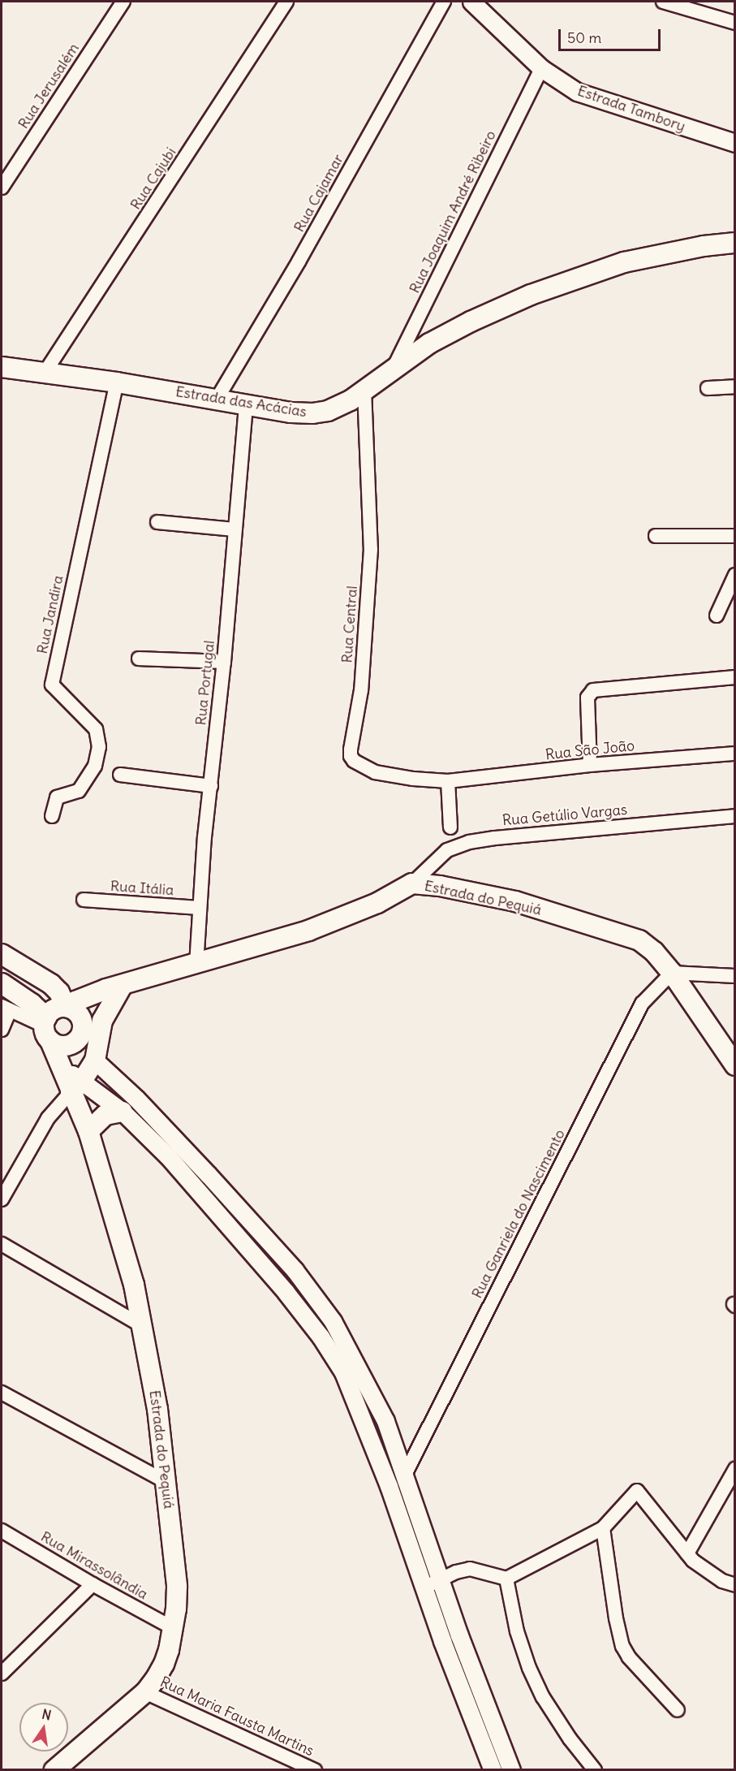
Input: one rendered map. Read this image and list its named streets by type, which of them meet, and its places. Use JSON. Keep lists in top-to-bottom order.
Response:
{
  "streets": {
    "main road": ["Estrada das Acácias", "Estrada do Pequiá"],
    "street": [
      "Rua Jerusalém",
      "Estrada Tambory",
      "Rua Cajubi",
      "Rua Cajamar",
      "Rua Joaquim André Ribeiro",
      "Rua Jandira",
      "Rua Central",
      "Rua Portugal",
      "Rua São João",
      "Rua Getúlio Vargas",
      "Rua Itália",
      "Rua Ganriela do Nascimento",
      "Rua Mirassolândia",
      "Rua Maria Fausta Martins"
    ]
  },
  "crossings": [
    ["Estrada Tambory", "Rua Joaquim André Ribeiro"],
    ["Rua Cajubi", "Estrada das Acácias"],
    ["Rua Cajamar", "Estrada das Acácias"],
    ["Rua Joaquim André Ribeiro", "Estrada das Acácias"],
    ["Estrada das Acácias", "Rua Jandira"],
    ["Estrada das Acácias", "Rua Central"],
    ["Estrada das Acácias", "Rua Portugal"],
    ["Rua Central", "Rua São João"],
    ["Rua Portugal", "Rua Itália"],
    ["Rua Portugal", "Estrada do Pequiá"],
    ["Rua Getúlio Vargas", "Estrada do Pequiá"],
    ["Estrada do Pequiá", "Rua Ganriela do Nascimento"],
    ["Estrada do Pequiá", "Rua Mirassolândia"],
    ["Estrada do Pequiá", "Rua Maria Fausta Martins"]
  ],
  "scale_bar": "50 m",
  "north": "top"
}
